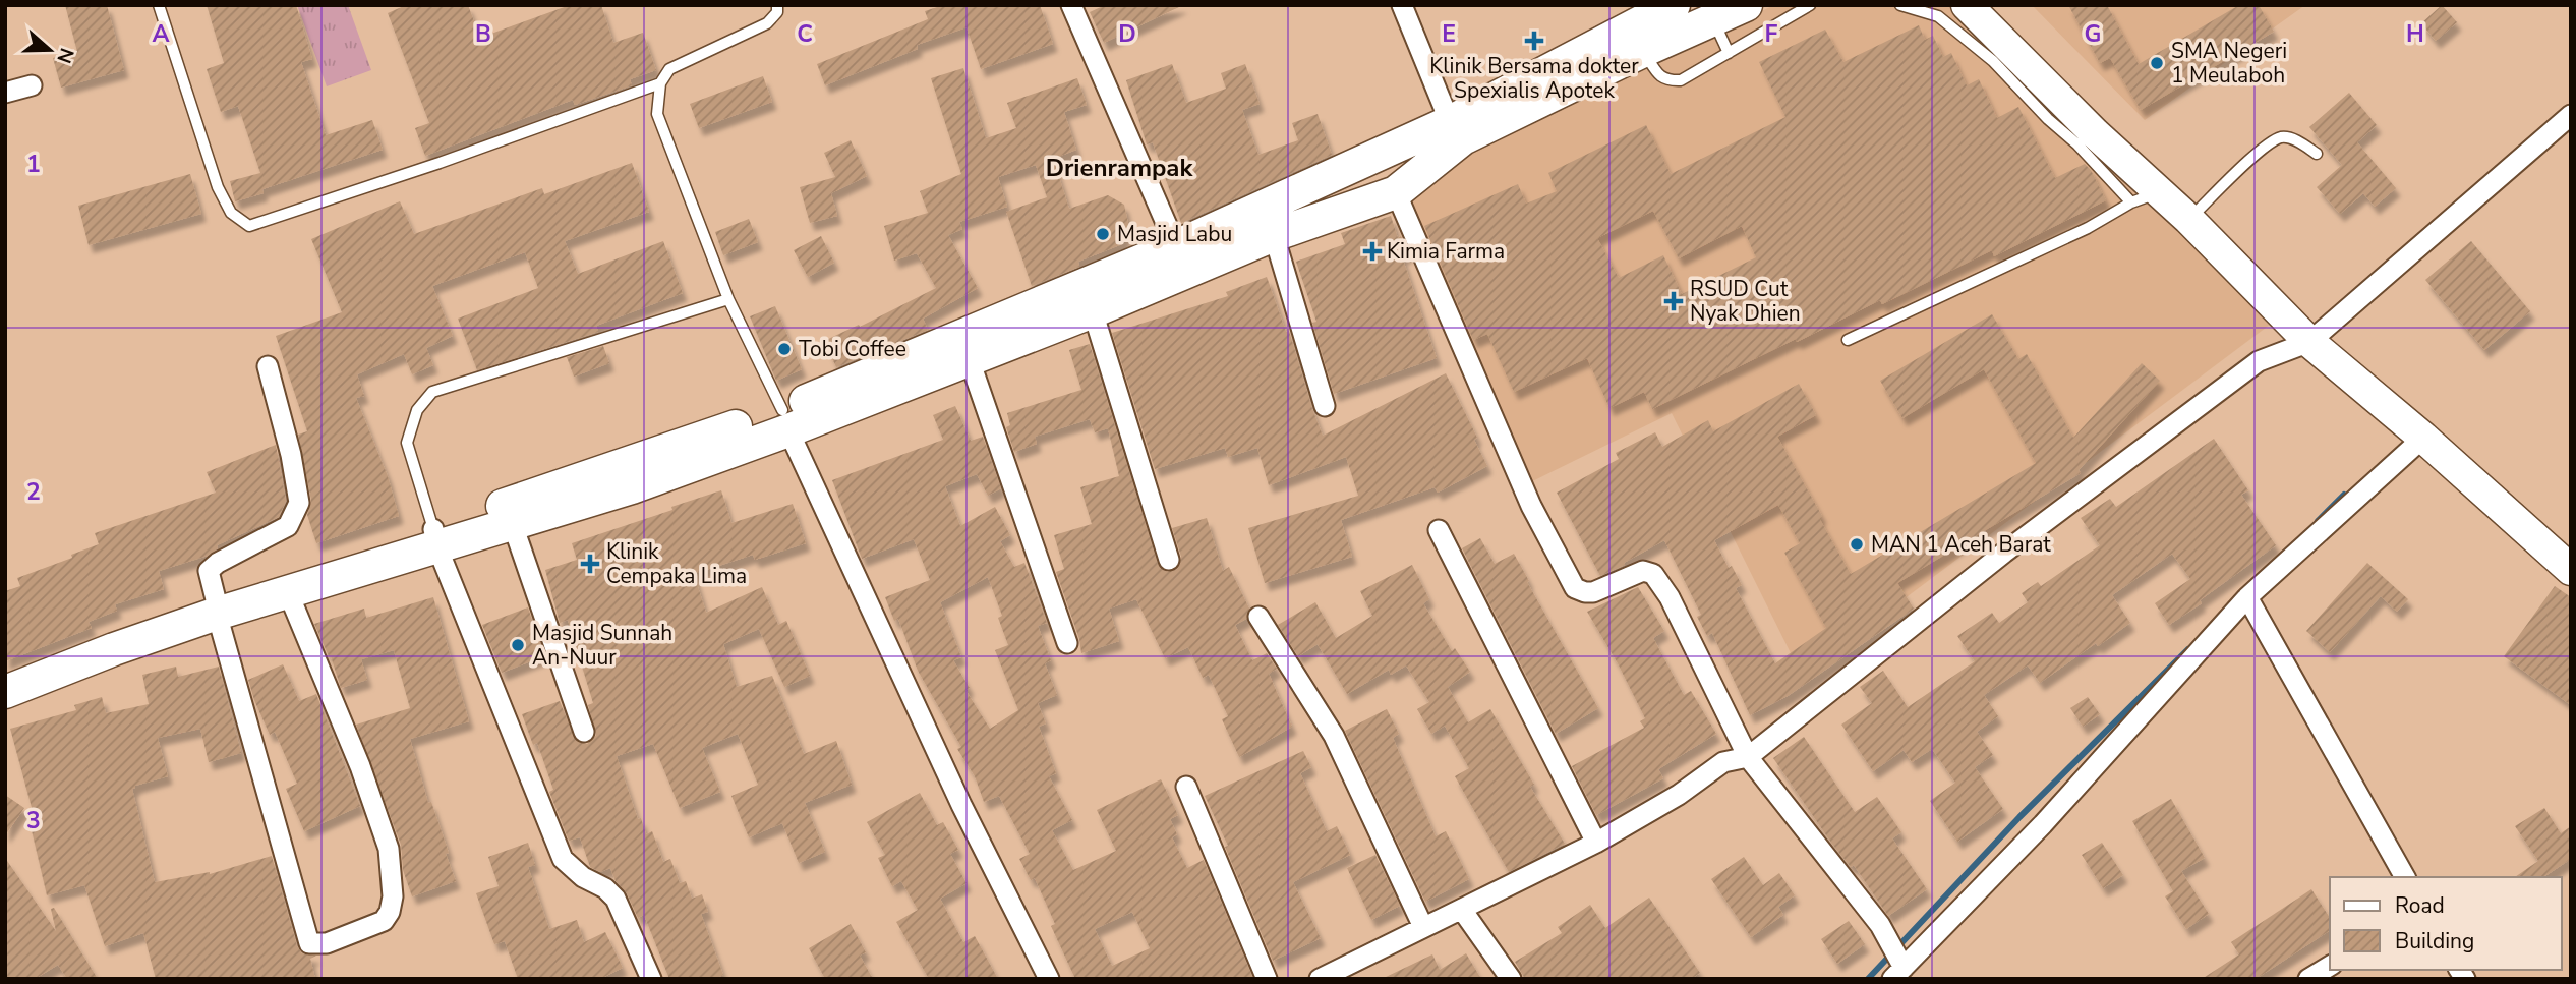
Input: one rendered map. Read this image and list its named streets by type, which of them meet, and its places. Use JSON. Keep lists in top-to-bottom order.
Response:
{
  "districts": ["Drienrampak"],
  "places": {
    "health": [
      "Klinik Bersama dokter Spexialis Apotek",
      "Kimia Farma",
      "RSUD Cut Nyak Dhien",
      "Klinik Cempaka Lima"
    ],
    "other": [
      "SMA Negeri 1 Meulaboh",
      "Masjid Labu",
      "Tobi Coffee",
      "MAN 1 Aceh Barat",
      "Masjid Sunnah An-Nuur"
    ]
  },
  "legend": ["Road", "Building"],
  "north": "right",
  "grid": {
    "columns": [
      "A",
      "B",
      "C",
      "D",
      "E",
      "F",
      "G",
      "H"
    ],
    "rows": ["1", "2", "3"]
  }
}
